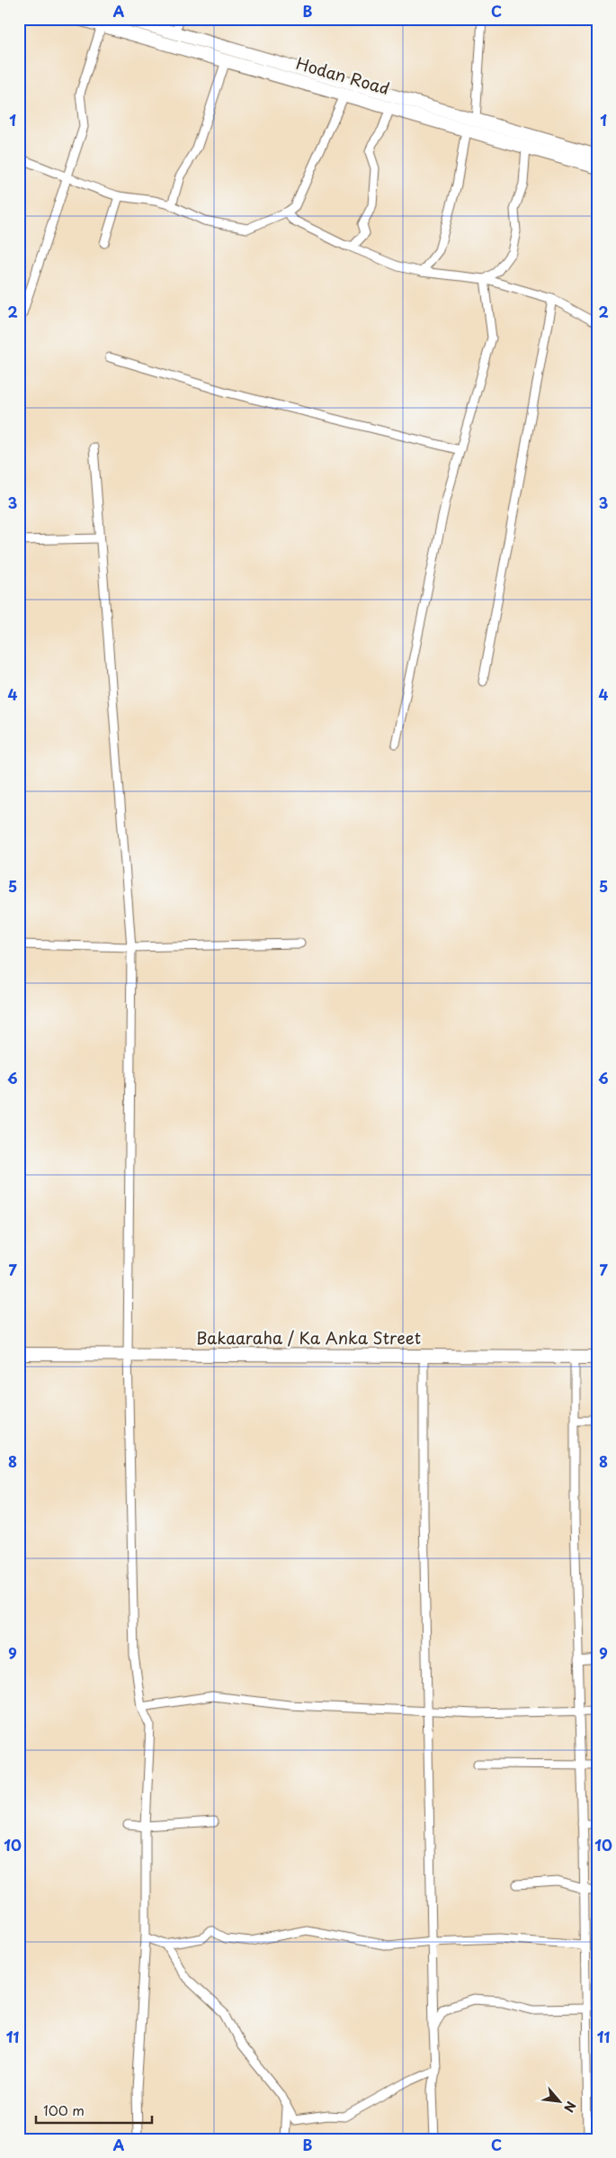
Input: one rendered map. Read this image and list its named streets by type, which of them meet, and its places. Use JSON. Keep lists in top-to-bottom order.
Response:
{
  "streets": {
    "main road": ["Hodan Road", "Bakaaraha / Ka Anka Street"]
  },
  "scale_bar": "100 m",
  "north": "bottom right",
  "grid": {
    "columns": ["A", "B", "C"],
    "rows": [
      "1",
      "2",
      "3",
      "4",
      "5",
      "6",
      "7",
      "8",
      "9",
      "10",
      "11"
    ]
  }
}
